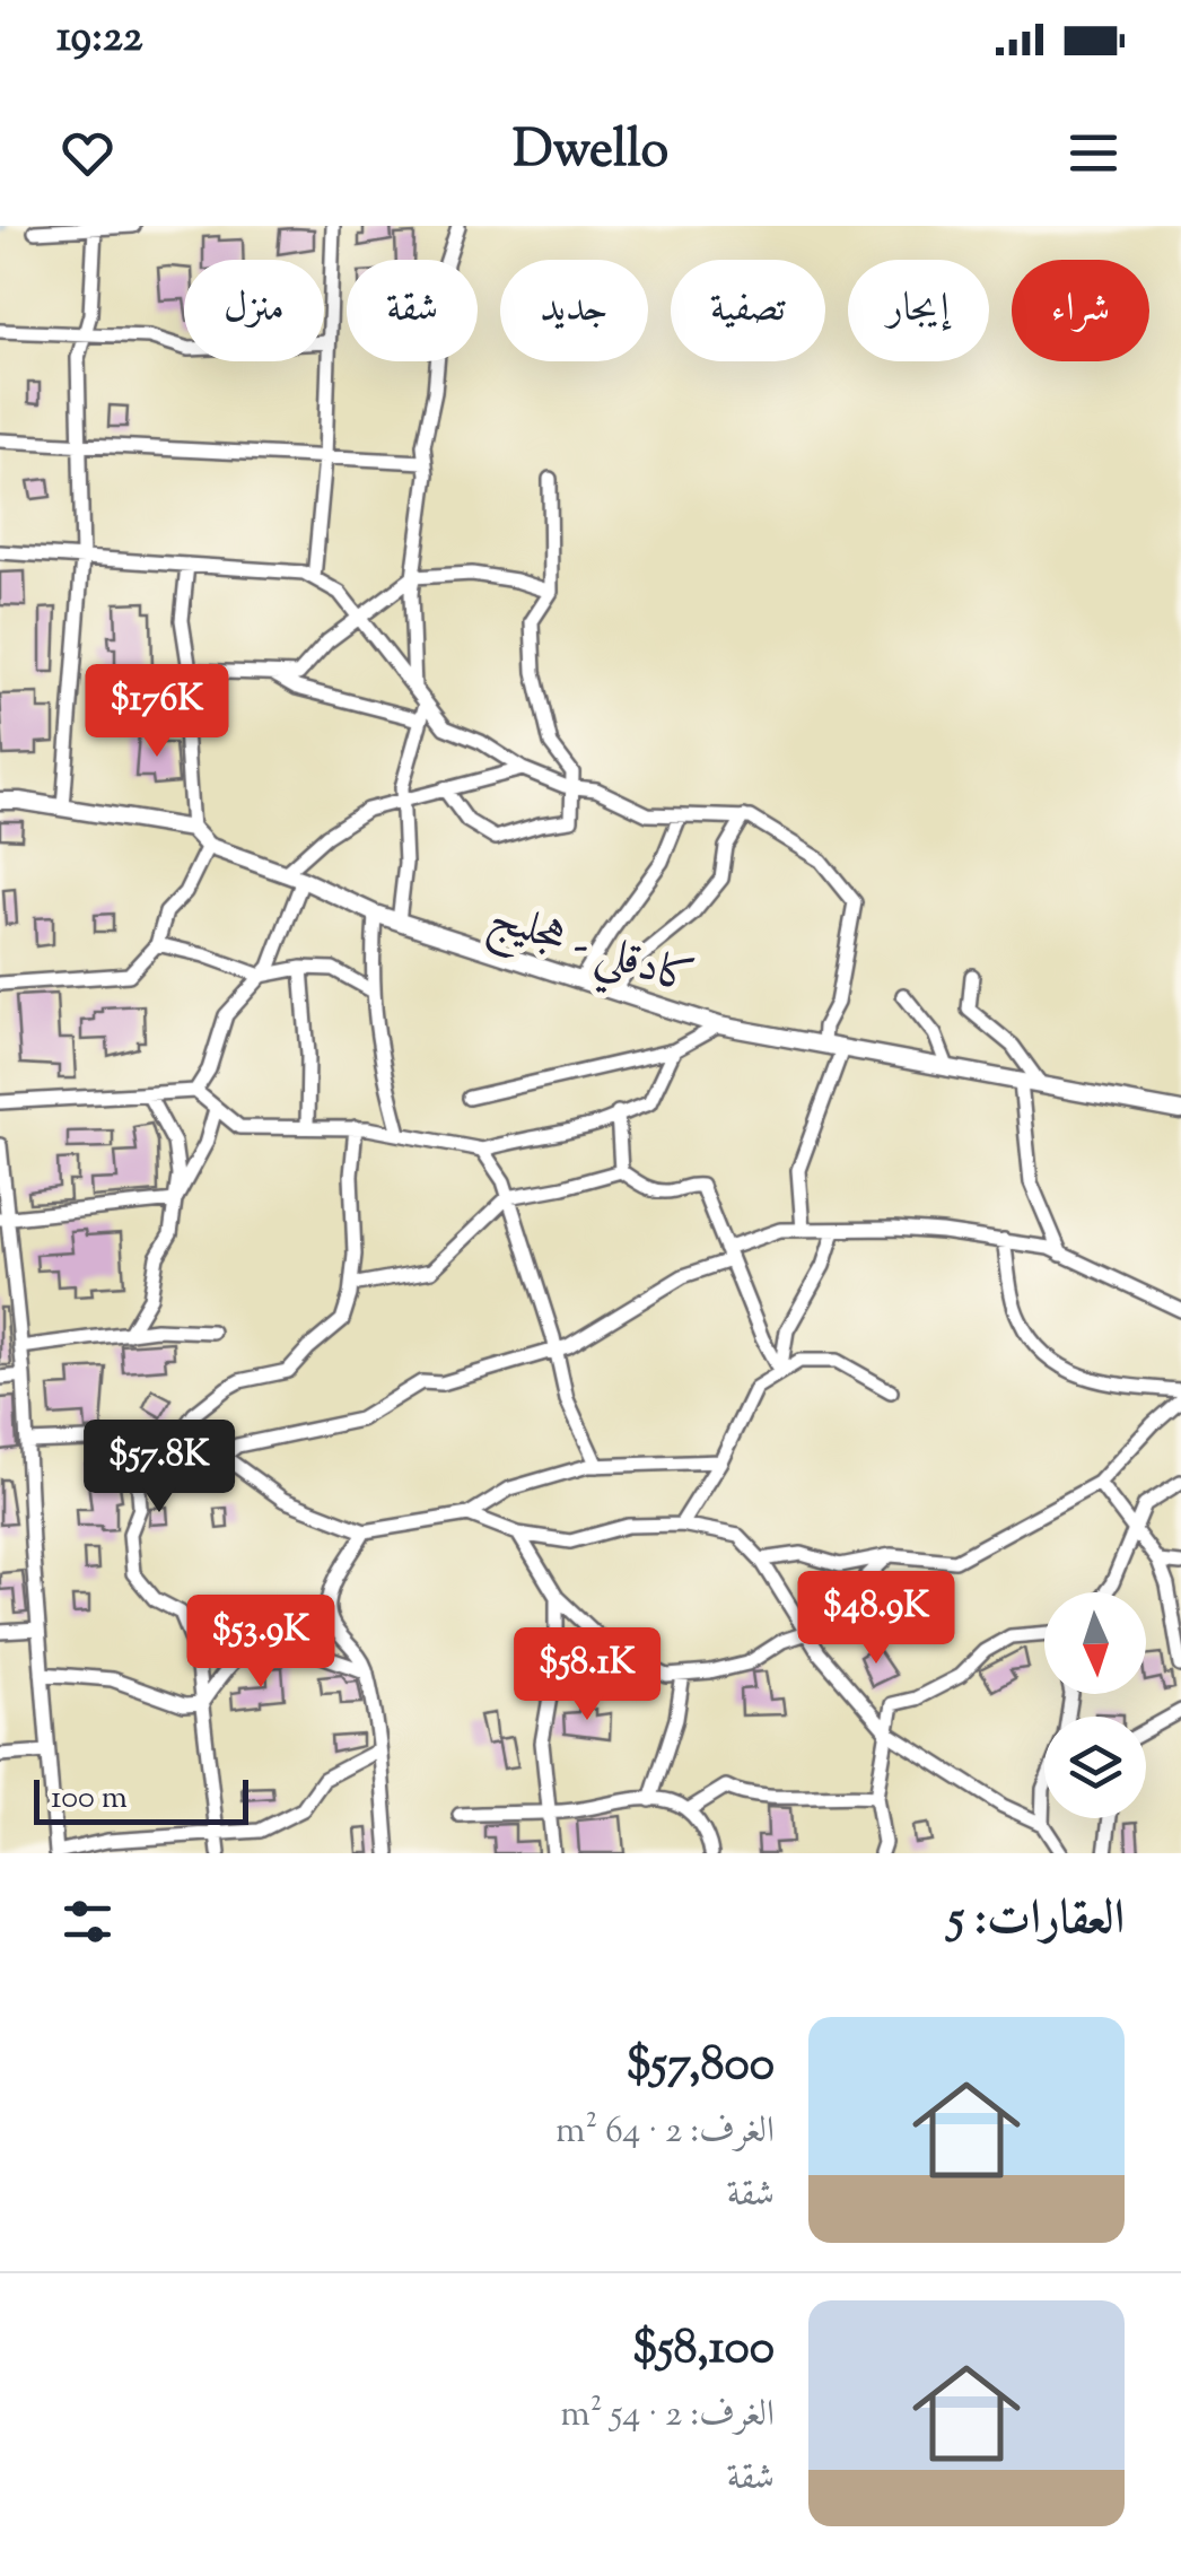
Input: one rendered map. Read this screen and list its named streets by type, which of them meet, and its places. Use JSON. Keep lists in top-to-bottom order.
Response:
{
  "streets": {
    "street": ["كادقلي - هجليج"]
  },
  "scale_bar": "100 m",
  "north": "bottom",
  "page": {
    "status": "19:22",
    "header": "Dwello",
    "chip": [
      "شراء",
      "إيجار",
      "تصفية",
      "جديد",
      "شقة",
      "منزل"
    ],
    "price": [
      "$176K",
      "$57.8K",
      "$48.9K",
      "$53.9K",
      "$58.1K"
    ],
    "scale": "100 m",
    "heading": "العقارات: 5",
    "list": [
      {
        "name": "$57,800",
        "note": "الغرف: 2 · 64 m² · شقة"
      },
      {
        "name": "$58,100",
        "note": "الغرف: 2 · 54 m² · شقة"
      }
    ]
  }
}
